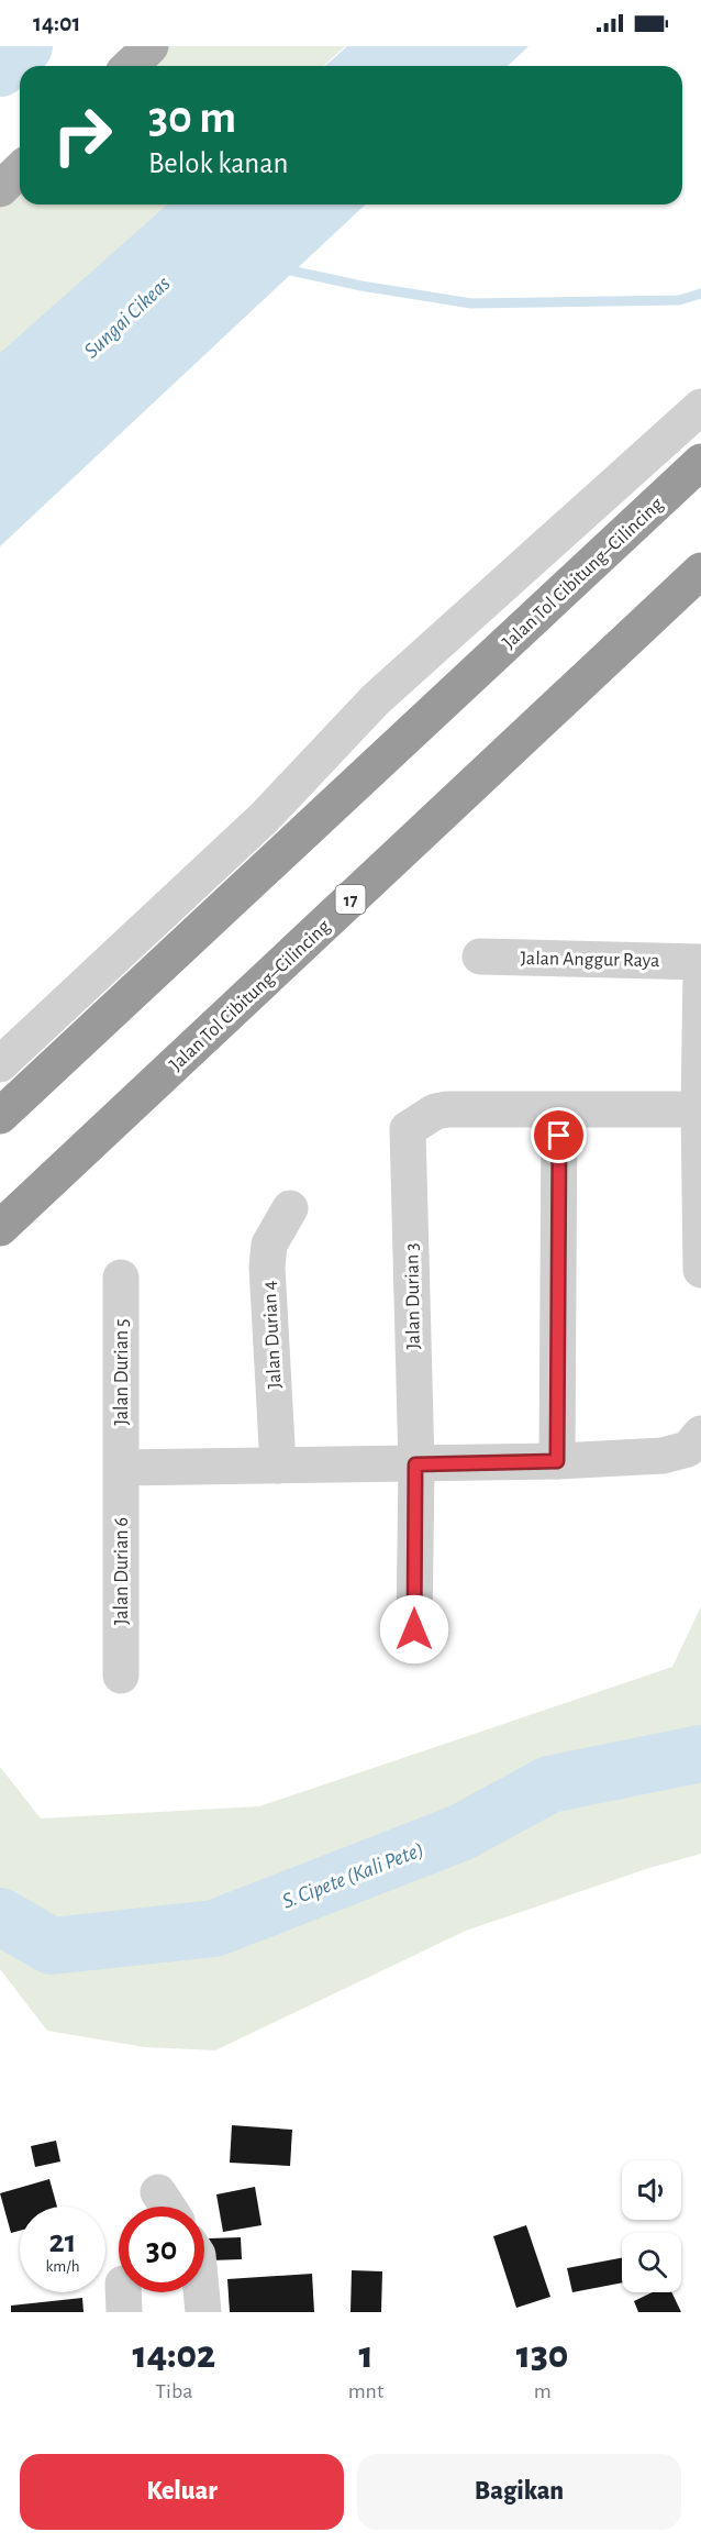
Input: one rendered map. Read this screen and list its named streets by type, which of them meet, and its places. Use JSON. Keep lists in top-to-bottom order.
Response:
{
  "streets": {
    "highway": ["Jalan Tol Cibitung–Cilincing", "17"],
    "street": [
      "Jalan Anggur Raya",
      "Jalan Durian 3",
      "Jalan Durian 4",
      "Jalan Durian 5",
      "Jalan Durian 6"
    ]
  },
  "crossings": [
    ["Jalan Durian 5", "Jalan Durian 6"]
  ],
  "water": ["Sungai Cikeas", "S. Cipete (Kali Pete)"],
  "page": {
    "status": "14:01",
    "turn": ["30 m", "Belok kanan"],
    "speed": "21 km/h",
    "limit": "30",
    "eta": [
      "14:02",
      "Tiba",
      "1",
      "mnt",
      "130",
      "m"
    ],
    "buttons": ["Keluar", "Bagikan"]
  }
}
